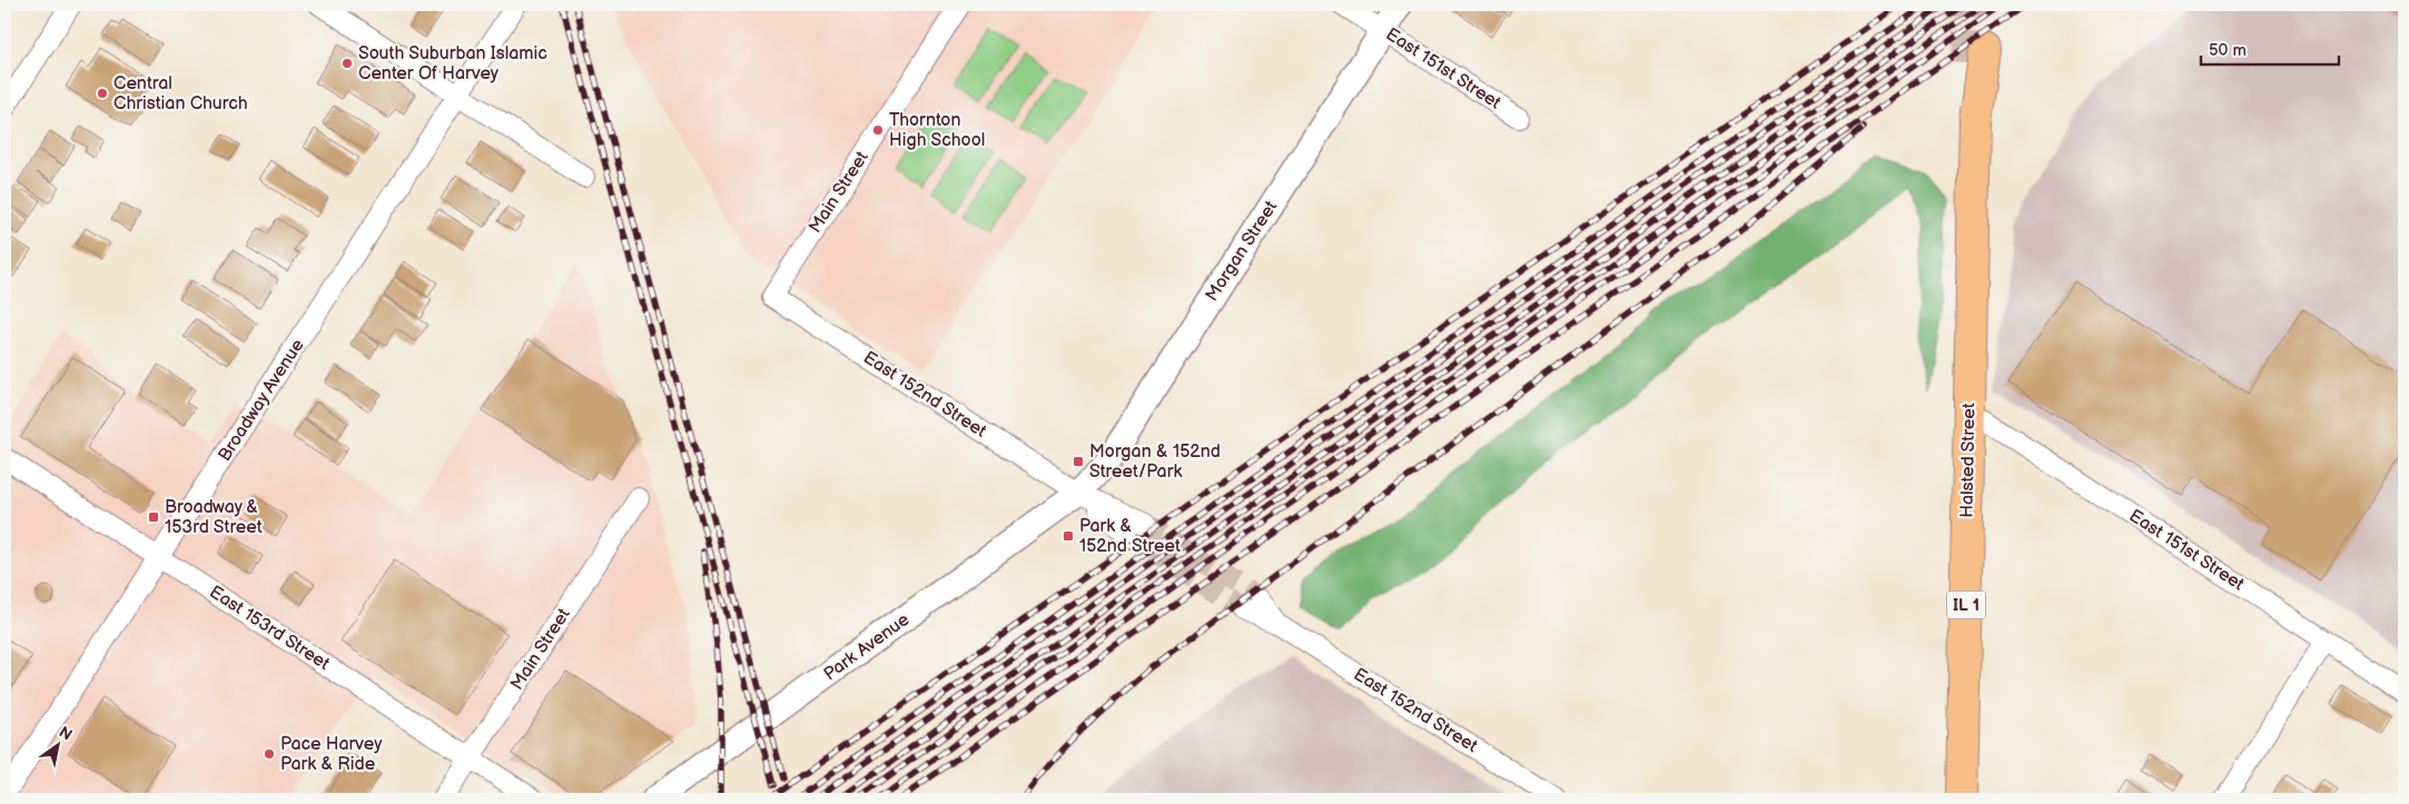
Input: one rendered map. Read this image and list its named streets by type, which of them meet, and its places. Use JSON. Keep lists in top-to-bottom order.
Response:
{
  "streets": {
    "main road": ["Halsted Street", "IL 1"],
    "street": [
      "East 151st Street",
      "Main Street",
      "Morgan Street",
      "East 152nd Street",
      "Broadway Avenue",
      "East 153rd Street",
      "Park Avenue"
    ]
  },
  "crossings": [
    ["East 151st Street", "Morgan Street"],
    ["East 151st Street", "Halsted Street"],
    ["Main Street", "East 152nd Street"],
    ["Main Street", "East 153rd Street"],
    ["Morgan Street", "East 152nd Street"],
    ["Morgan Street", "Park Avenue"],
    ["East 152nd Street", "Park Avenue"],
    ["Broadway Avenue", "East 153rd Street"]
  ],
  "places": {
    "other": [
      "South Suburban Islamic Center Of Harvey",
      "Central Christian Church",
      "Thornton High School",
      "Pace Harvey Park & Ride"
    ],
    "transit": ["Morgan & 152nd Street/Park", "Broadway & 153rd Street", "Park & 152nd Street"]
  },
  "scale_bar": "50 m",
  "north": "top right"
}
